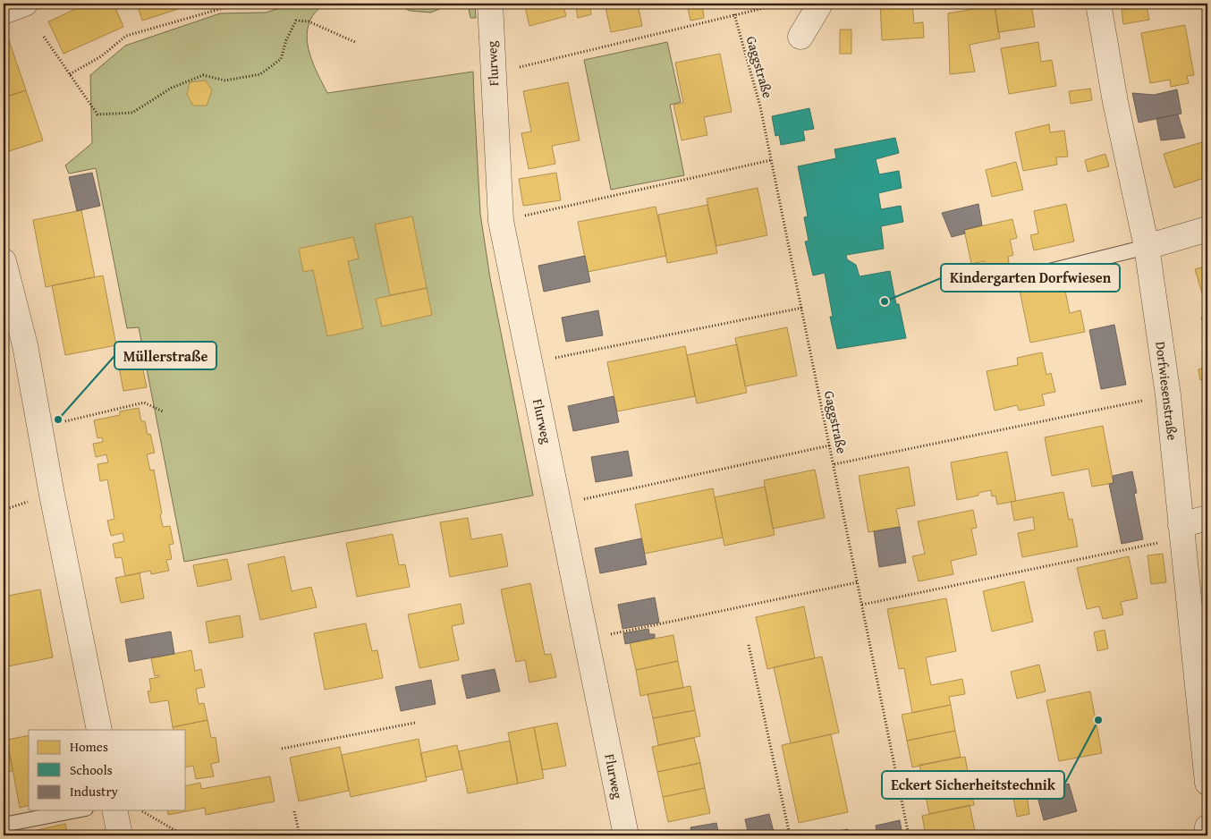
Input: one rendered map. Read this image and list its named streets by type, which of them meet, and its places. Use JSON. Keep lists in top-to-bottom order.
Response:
{
  "streets": {
    "street": ["Flurweg", "Dorfwiesenstraße"],
    "path": ["Gaggstraße"]
  },
  "places": ["Kindergarten Dorfwiesen", "Müllerstraße", "Eckert Sicherheitstechnik"],
  "legend": ["Homes", "Schools", "Industry"]
}
